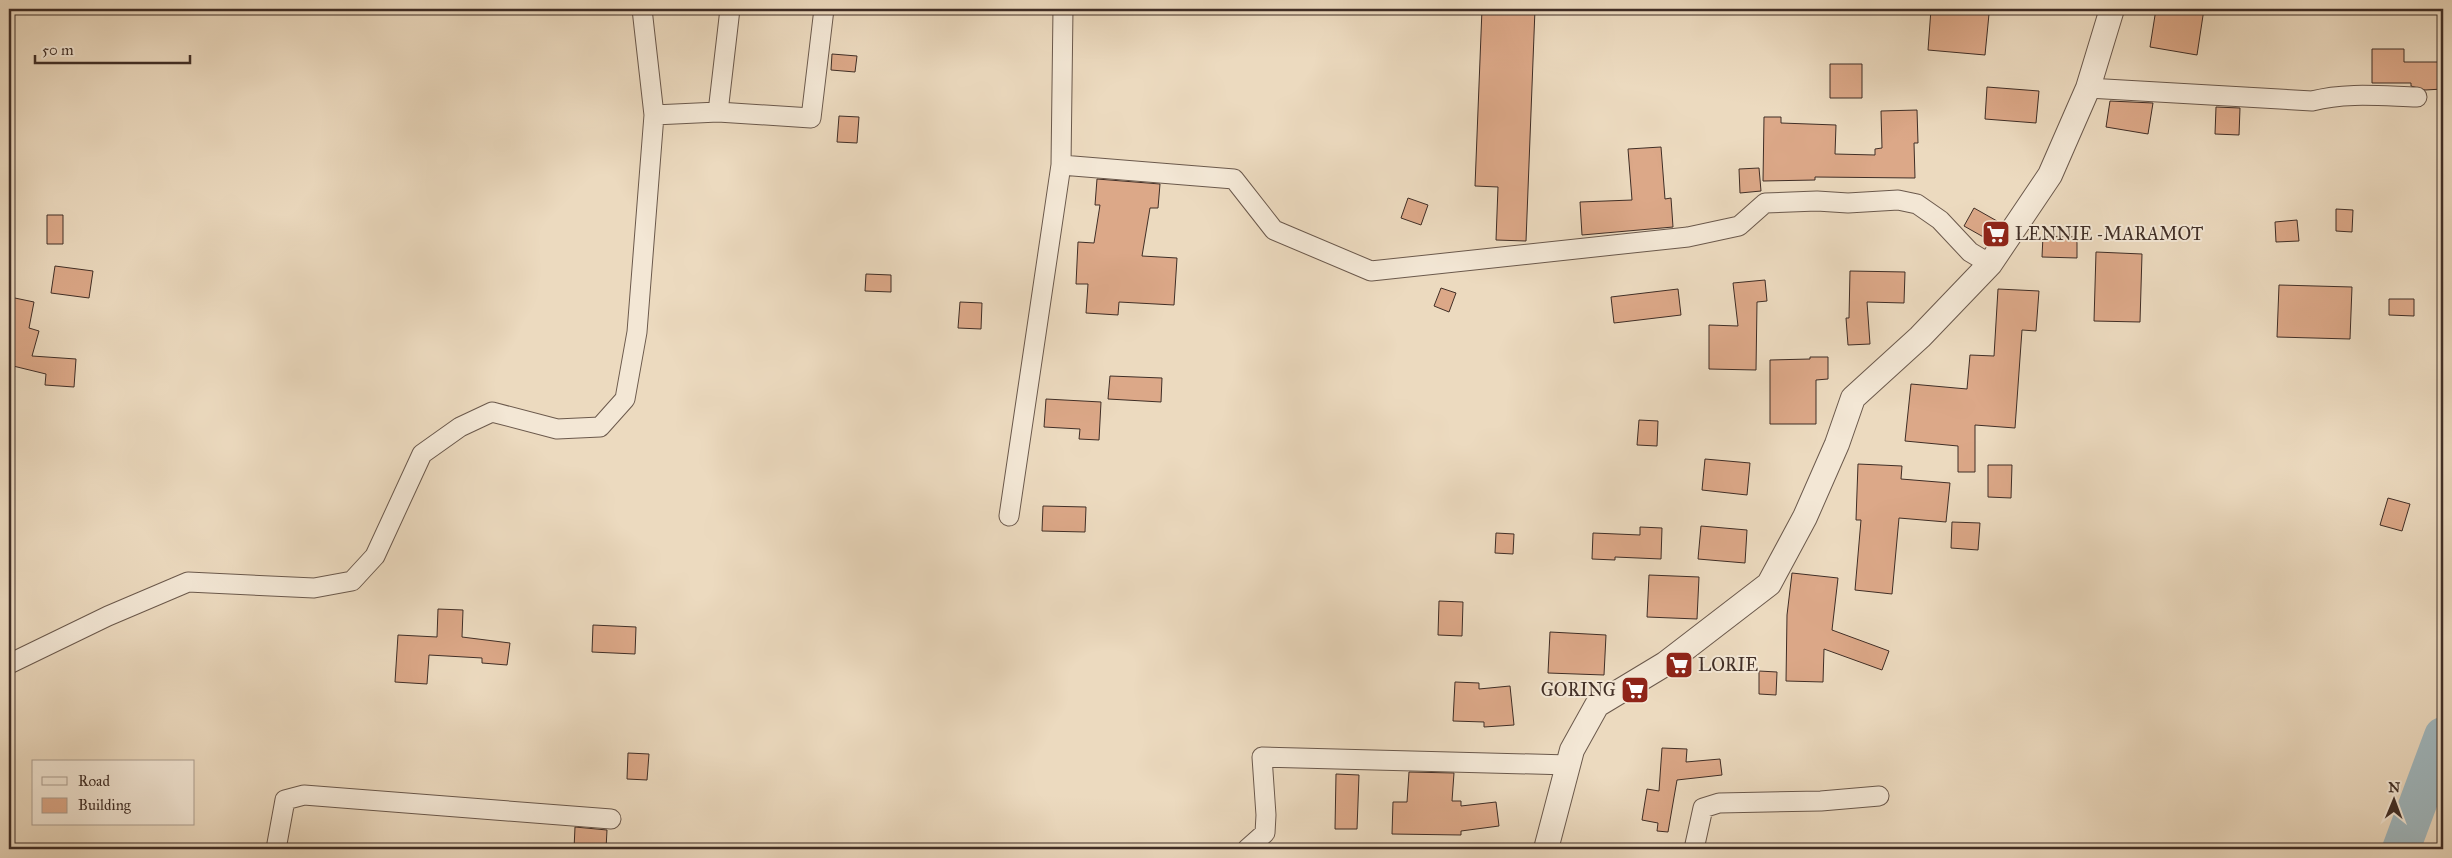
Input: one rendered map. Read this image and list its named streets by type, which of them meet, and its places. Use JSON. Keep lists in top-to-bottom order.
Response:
{
  "places": {
    "supermarket": ["LENNIE -MARAMOT", "LORIE", "GORING"]
  },
  "legend": ["Road", "Building"],
  "scale_bar": "50 m",
  "north": "top"
}
